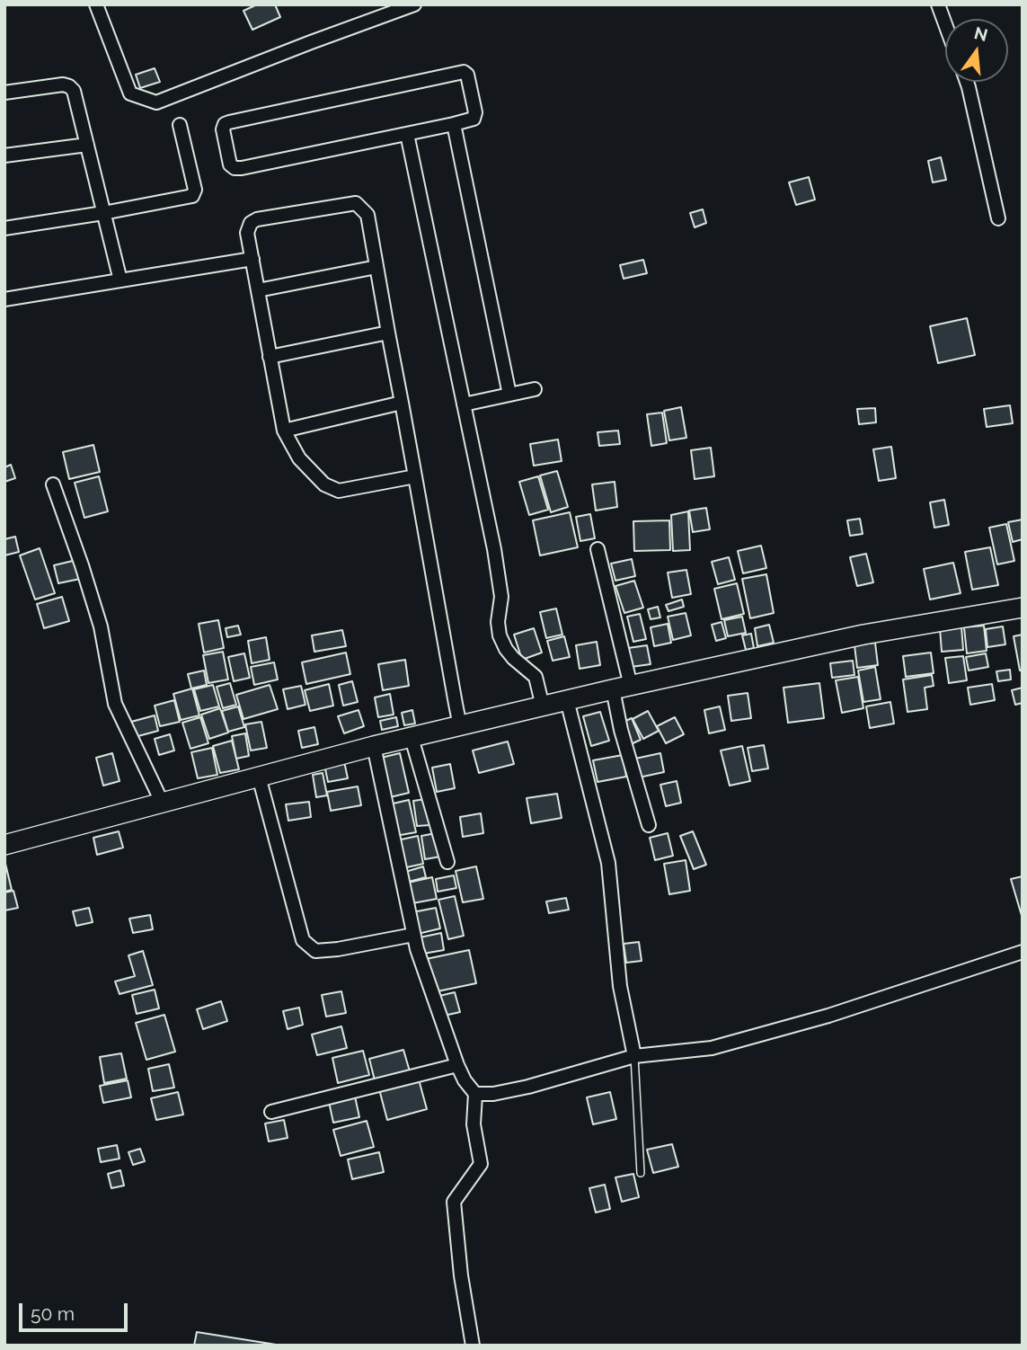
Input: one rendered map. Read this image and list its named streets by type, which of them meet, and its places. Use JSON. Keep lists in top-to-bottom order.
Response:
{
  "scale_bar": "50 m",
  "north": "top"
}
